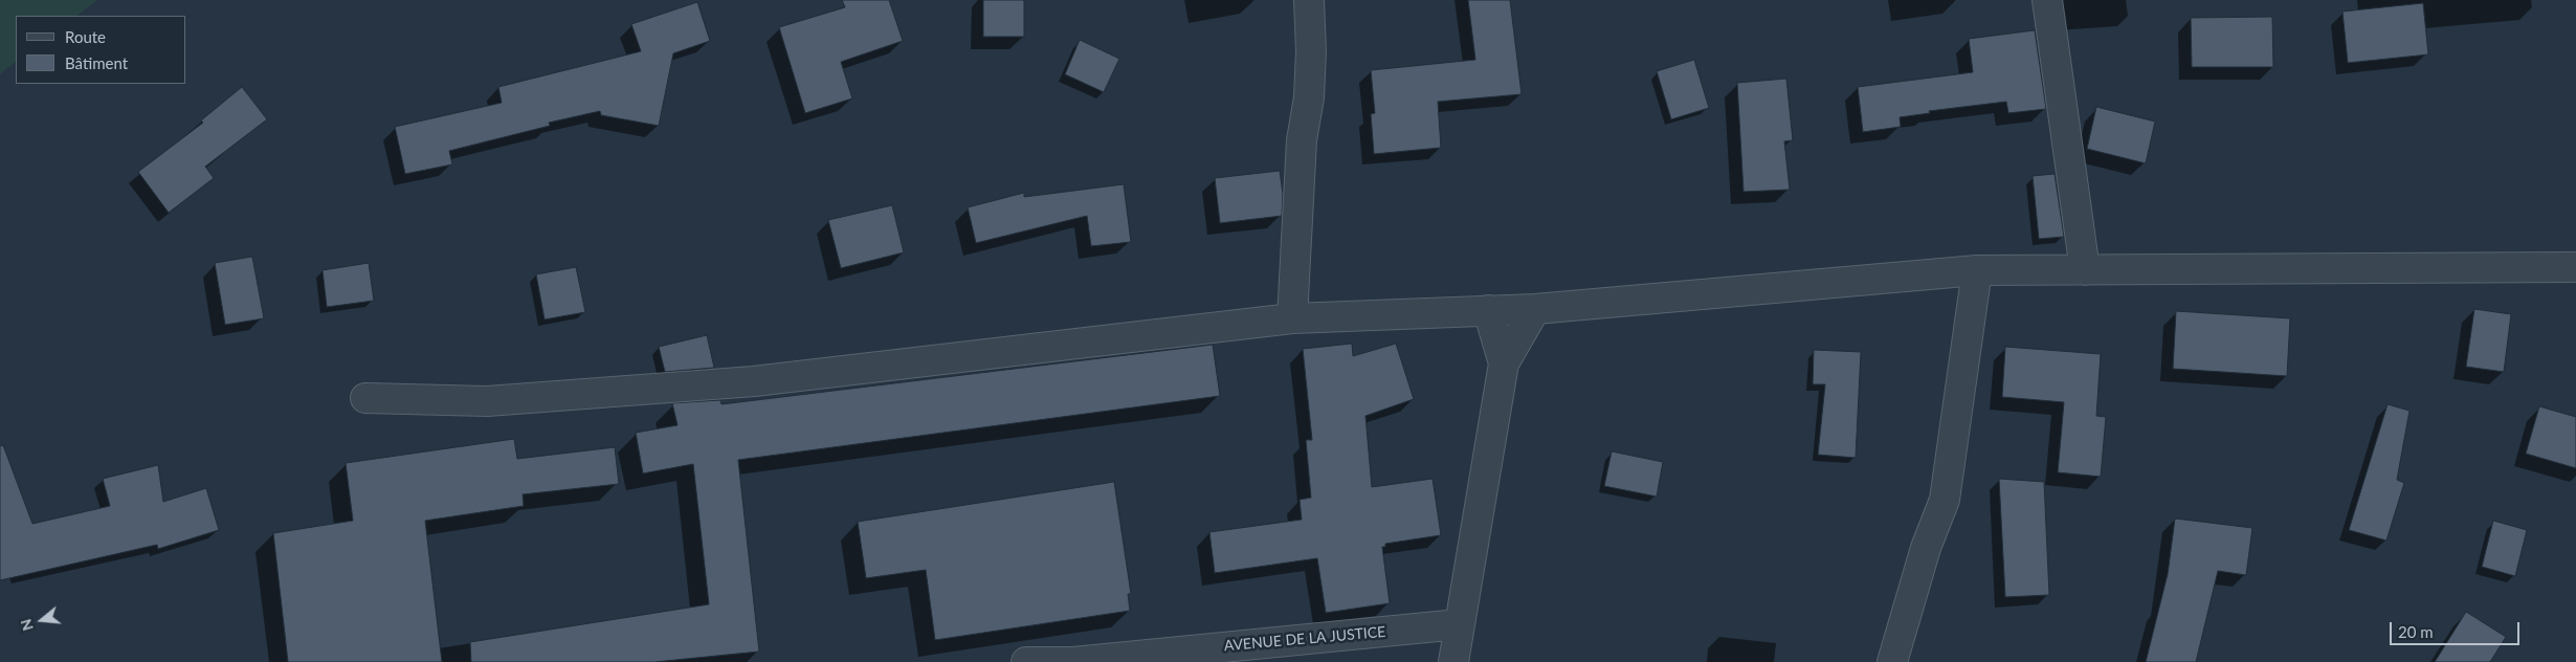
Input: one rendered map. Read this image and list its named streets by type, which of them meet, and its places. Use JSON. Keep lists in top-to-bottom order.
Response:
{
  "streets": {
    "street": ["AVENUE DE LA JUSTICE"]
  },
  "legend": ["Route", "Bâtiment"],
  "scale_bar": "20 m",
  "north": "left"
}
